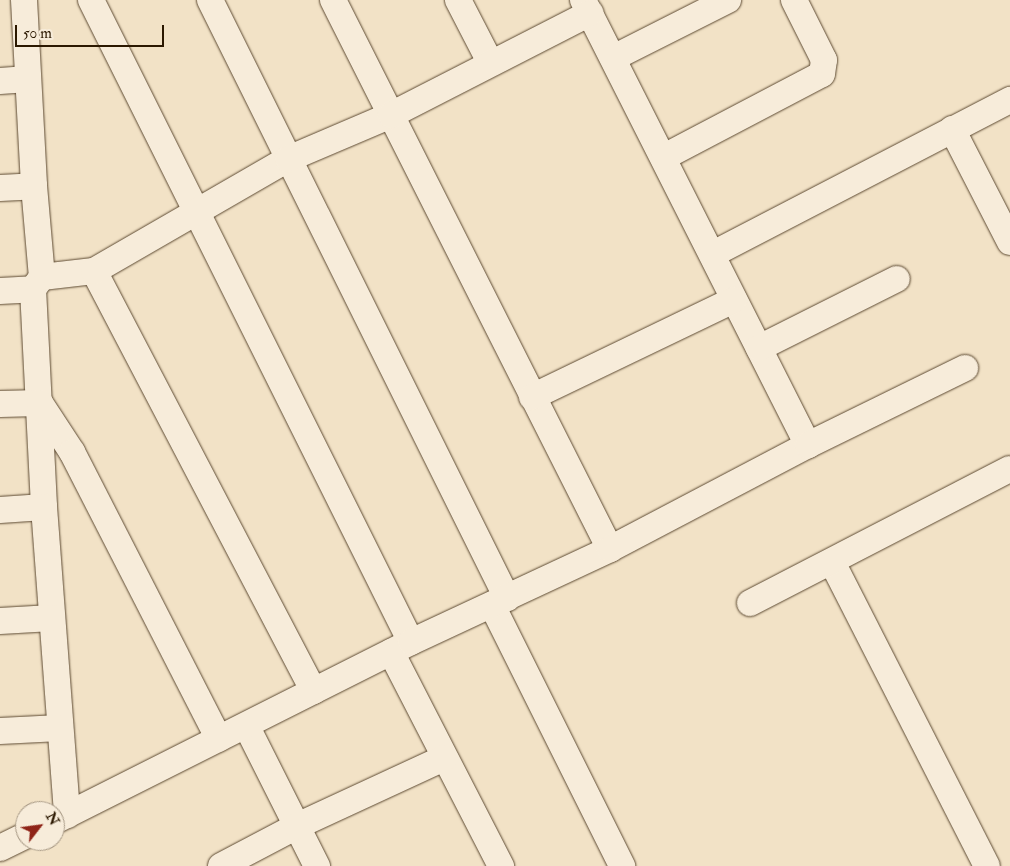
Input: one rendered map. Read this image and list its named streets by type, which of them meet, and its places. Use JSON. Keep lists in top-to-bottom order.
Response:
{
  "scale_bar": "50 m",
  "north": "top right"
}
